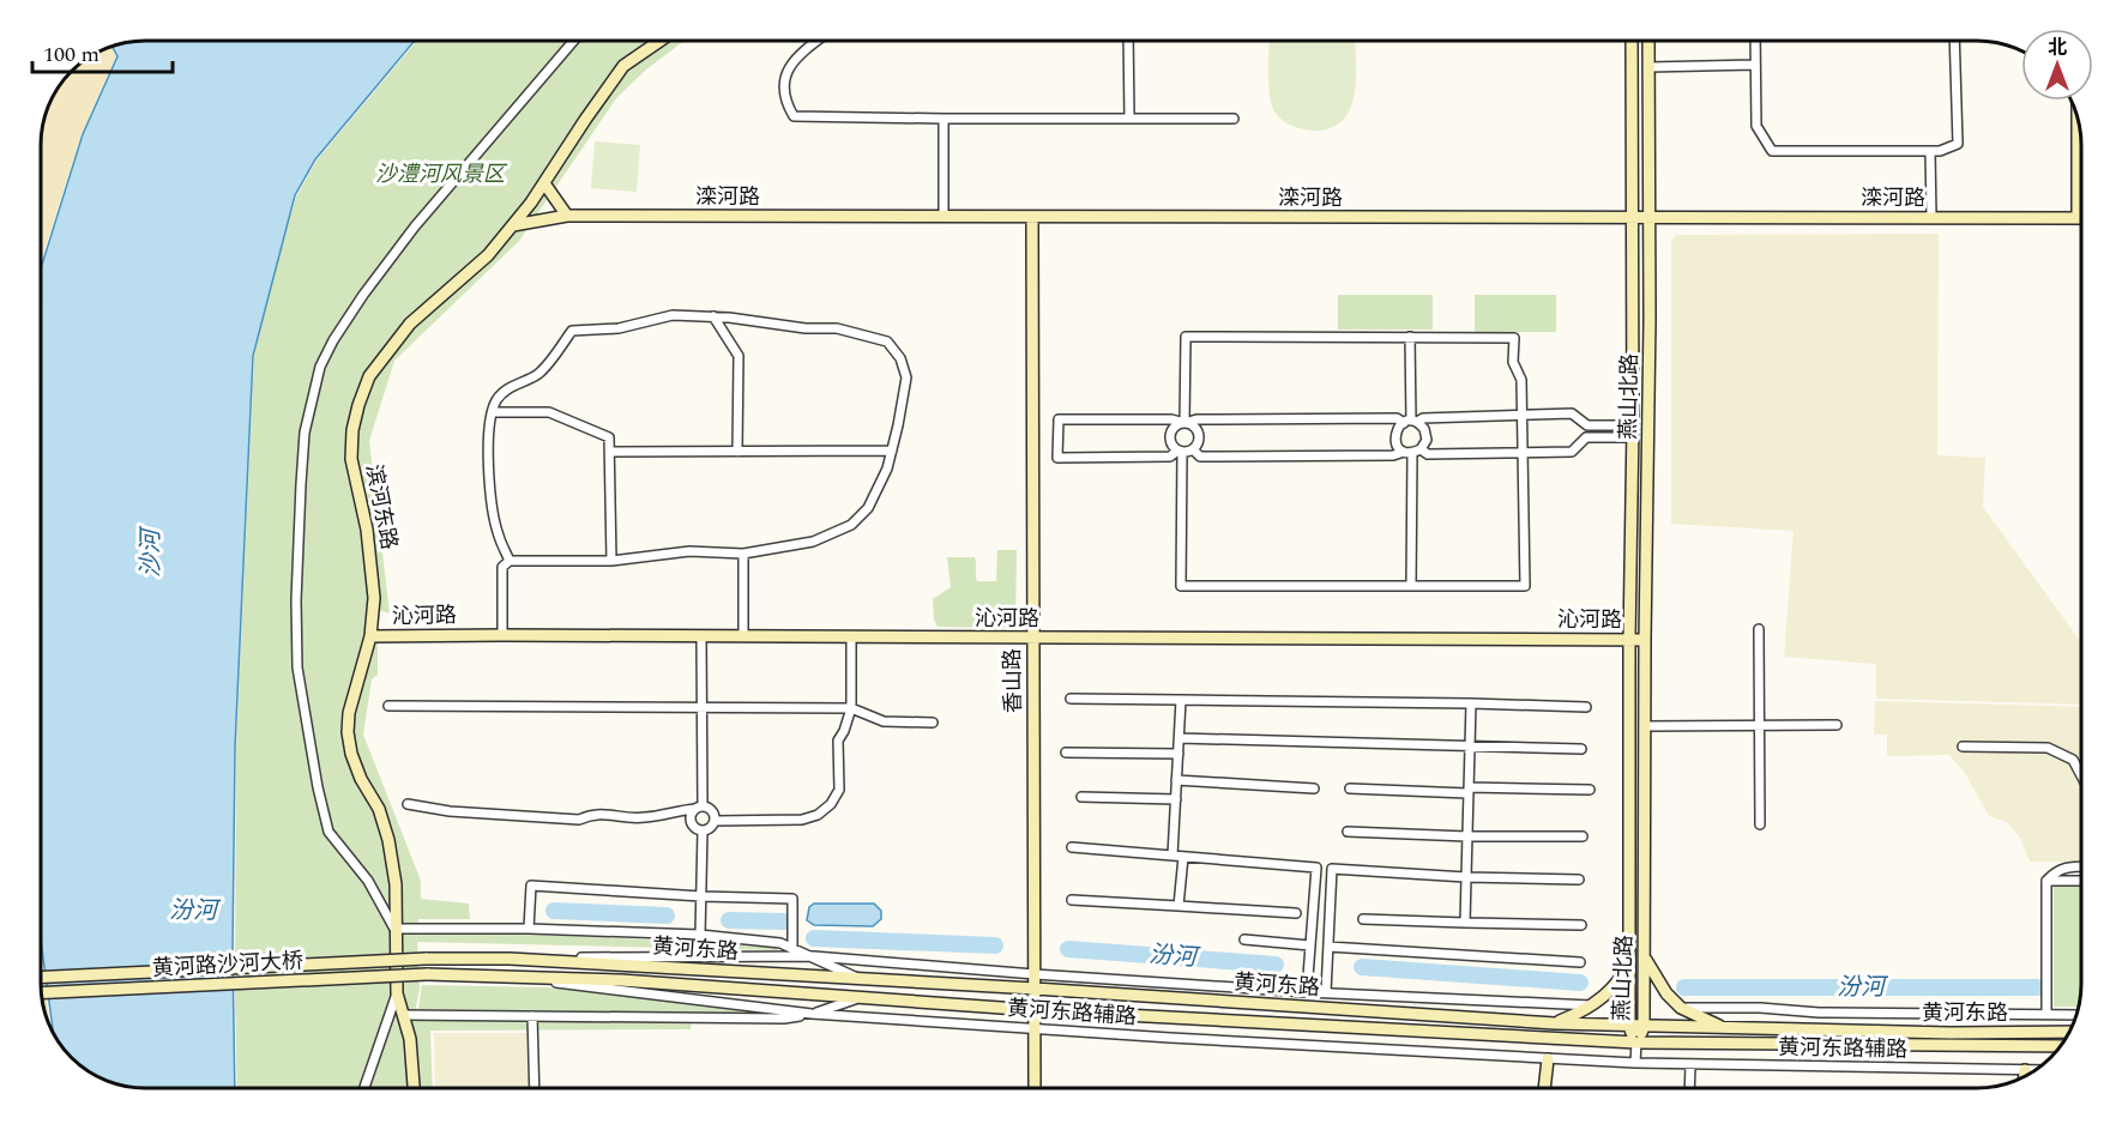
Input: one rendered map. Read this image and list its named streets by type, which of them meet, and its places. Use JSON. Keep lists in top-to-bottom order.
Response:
{
  "streets": {
    "street": [
      "滦河路",
      "燕山北路",
      "滨河东路",
      "沁河路",
      "香山路",
      "黄河东路",
      "黄河路沙河大桥",
      "黄河东路辅路"
    ]
  },
  "crossings": [
    ["滦河路", "燕山北路"],
    ["滦河路", "滨河东路"],
    ["滦河路", "香山路"],
    ["燕山北路", "沁河路"],
    ["燕山北路", "黄河东路"],
    ["滨河东路", "沁河路"],
    ["沁河路", "香山路"],
    ["香山路", "黄河东路"],
    ["香山路", "黄河东路辅路"],
    ["黄河东路", "黄河路沙河大桥"],
    ["黄河东路", "黄河东路辅路"]
  ],
  "water": ["沙河", "汾河"],
  "parks": ["沙澧河风景区"],
  "scale_bar": "100 m",
  "north": "top"
}
